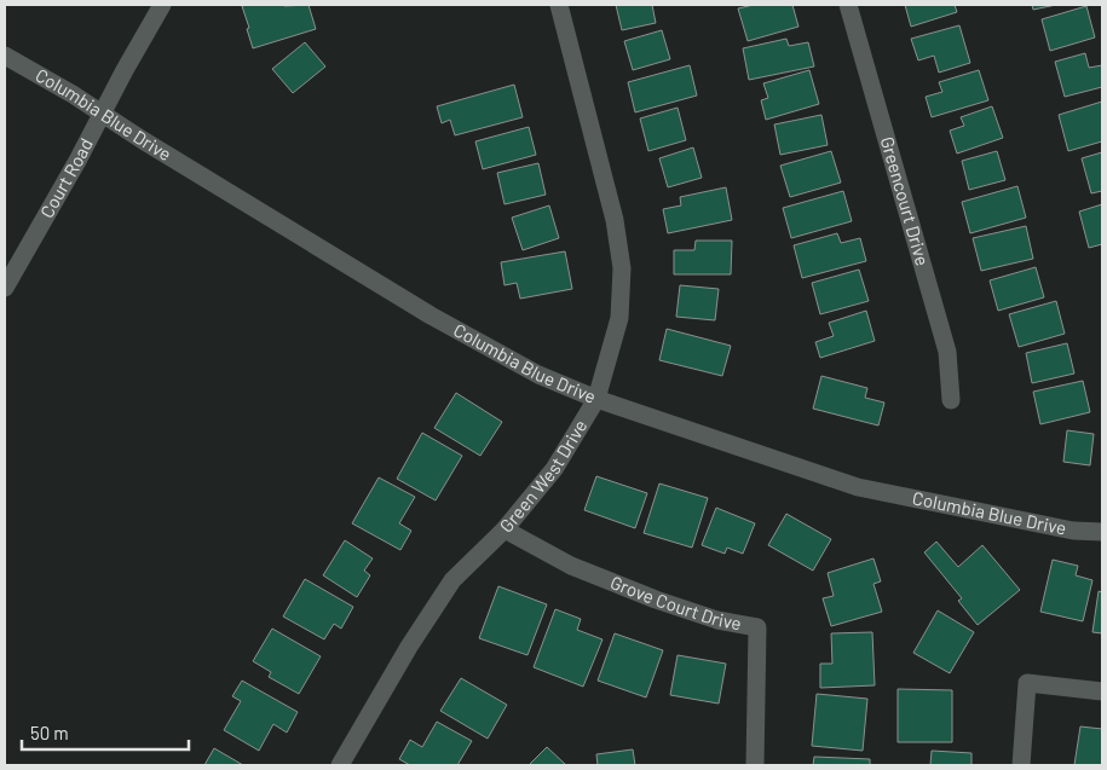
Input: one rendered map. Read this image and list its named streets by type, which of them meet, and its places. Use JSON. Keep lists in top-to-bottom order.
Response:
{
  "streets": {
    "street": [
      "Columbia Blue Drive",
      "Court Road",
      "Greencourt Drive",
      "Green West Drive",
      "Grove Court Drive"
    ]
  },
  "crossings": [
    ["Columbia Blue Drive", "Court Road"],
    ["Columbia Blue Drive", "Green West Drive"],
    ["Green West Drive", "Grove Court Drive"]
  ],
  "scale_bar": "50 m"
}
